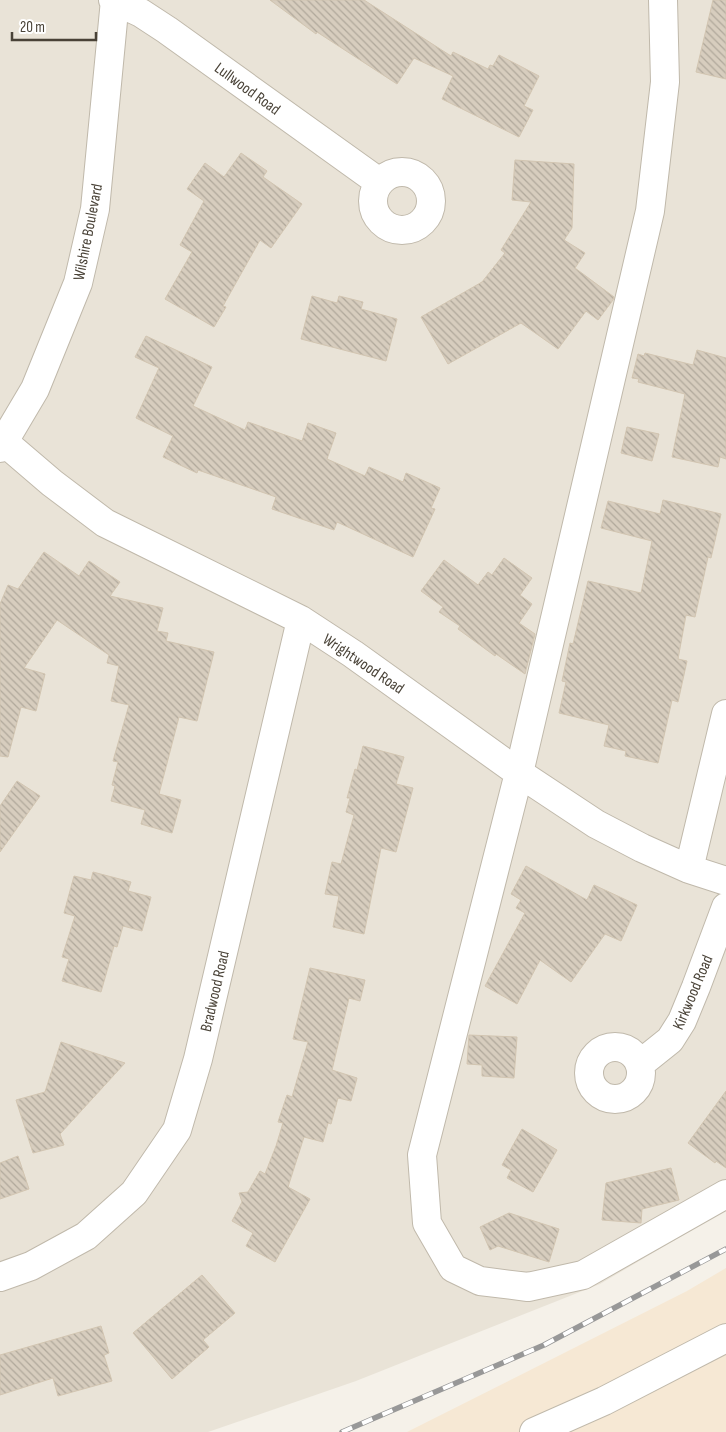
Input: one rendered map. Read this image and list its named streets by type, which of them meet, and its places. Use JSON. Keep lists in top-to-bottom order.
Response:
{
  "streets": {
    "street": [
      "Lullwood Road",
      "Wilshire Boulevard",
      "Wrightwood Road",
      "Bradwood Road",
      "Kirkwood Road"
    ]
  },
  "crossings": [
    ["Lullwood Road", "Wilshire Boulevard"],
    ["Wilshire Boulevard", "Wrightwood Road"],
    ["Wrightwood Road", "Bradwood Road"]
  ],
  "scale_bar": "20 m"
}
